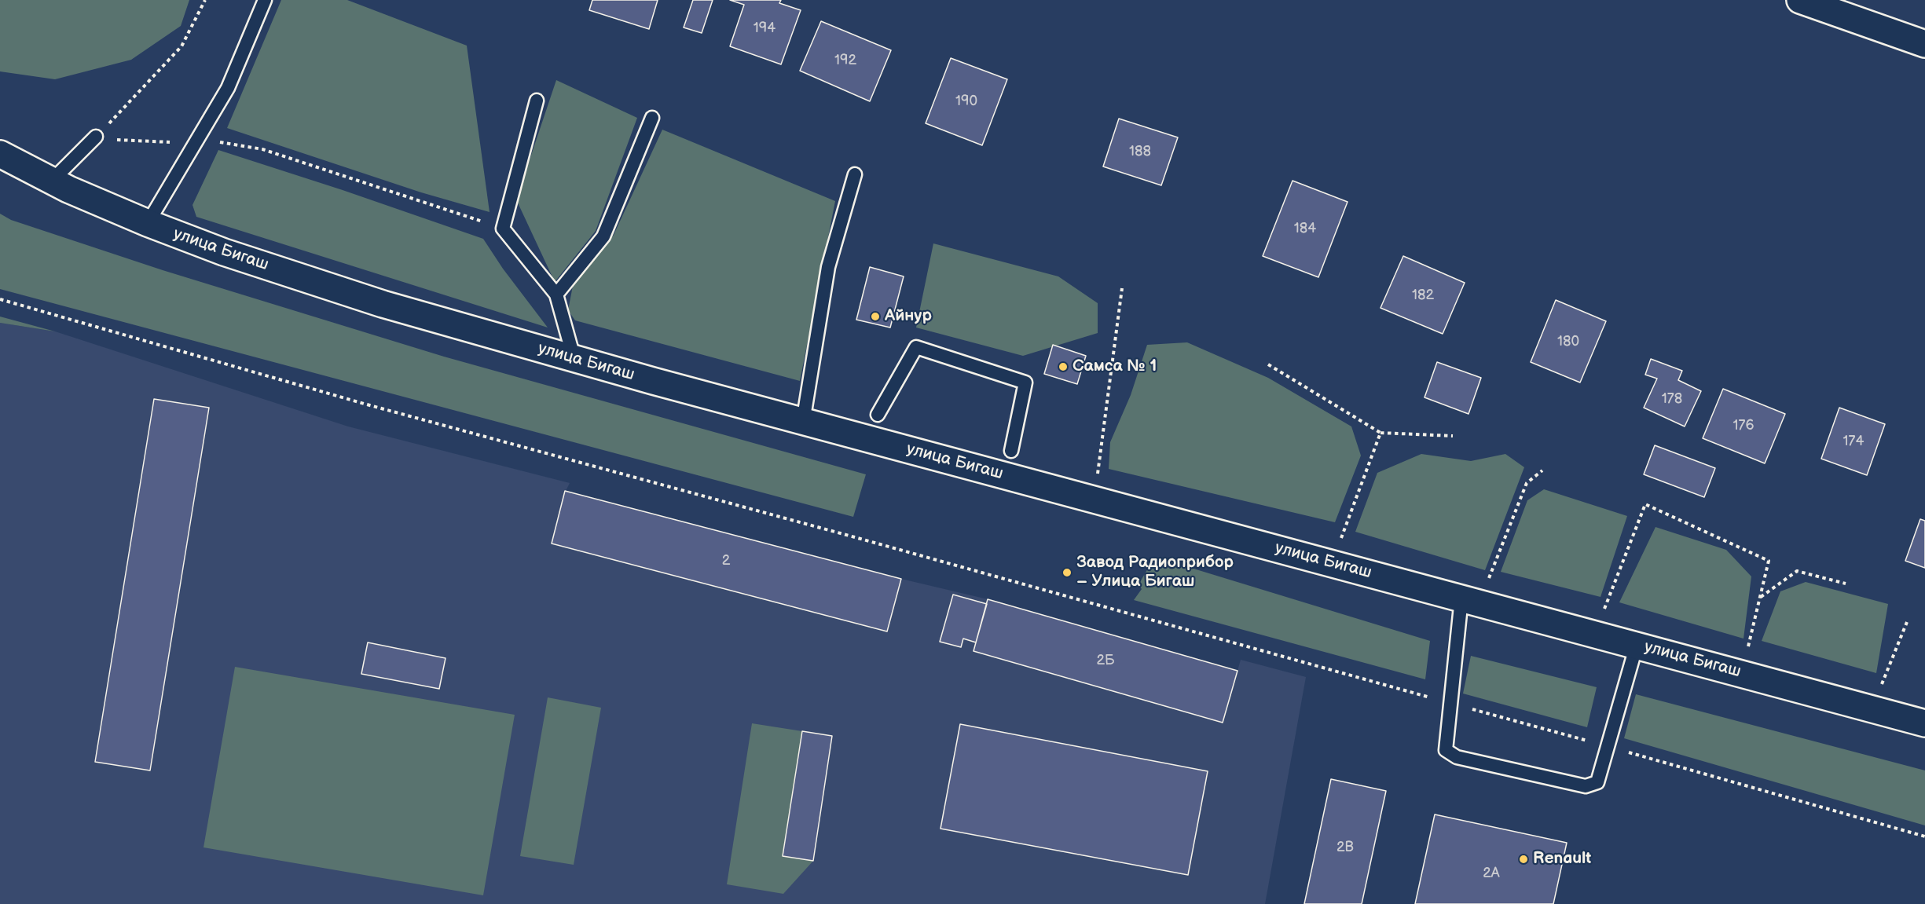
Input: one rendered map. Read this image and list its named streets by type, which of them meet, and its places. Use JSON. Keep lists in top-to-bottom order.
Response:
{
  "streets": {
    "main road": ["улица Бигаш"]
  },
  "places": [
    "Айнур",
    "Самса № 1",
    "Завод Радиоприбор – Улица Бигаш",
    "Renault"
  ],
  "house_numbers": [
    "194",
    "192",
    "190",
    "188",
    "184",
    "182",
    "180",
    "178",
    "176",
    "174",
    "2",
    "2Б",
    "2В",
    "2А"
  ]
}
